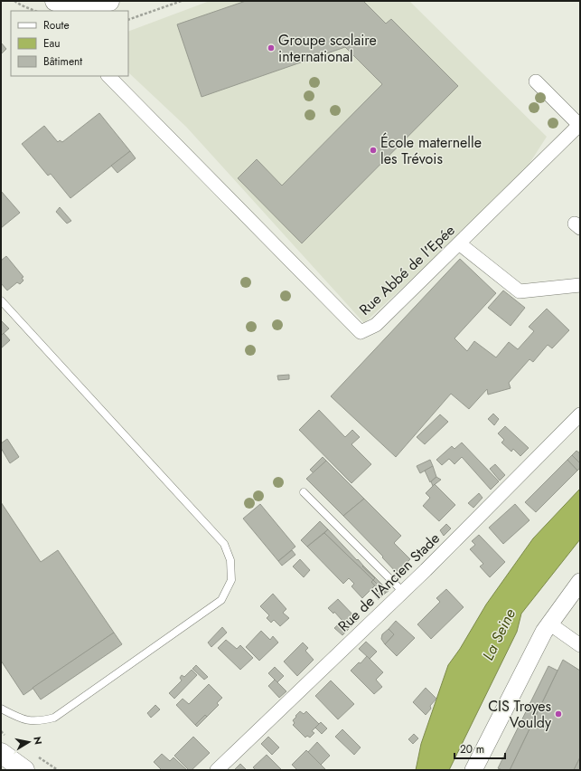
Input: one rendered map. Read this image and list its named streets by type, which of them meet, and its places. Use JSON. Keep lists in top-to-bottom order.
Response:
{
  "streets": {
    "street": ["Rue Abbé de l'Epée", "Rue de l'Ancien Stade"]
  },
  "water": ["La Seine"],
  "places": ["Groupe scolaire international", "École maternelle les Trévois", "CIS Troyes Vouldy"],
  "legend": ["Route", "Eau", "Bâtiment"],
  "scale_bar": "20 m",
  "north": "right"
}
